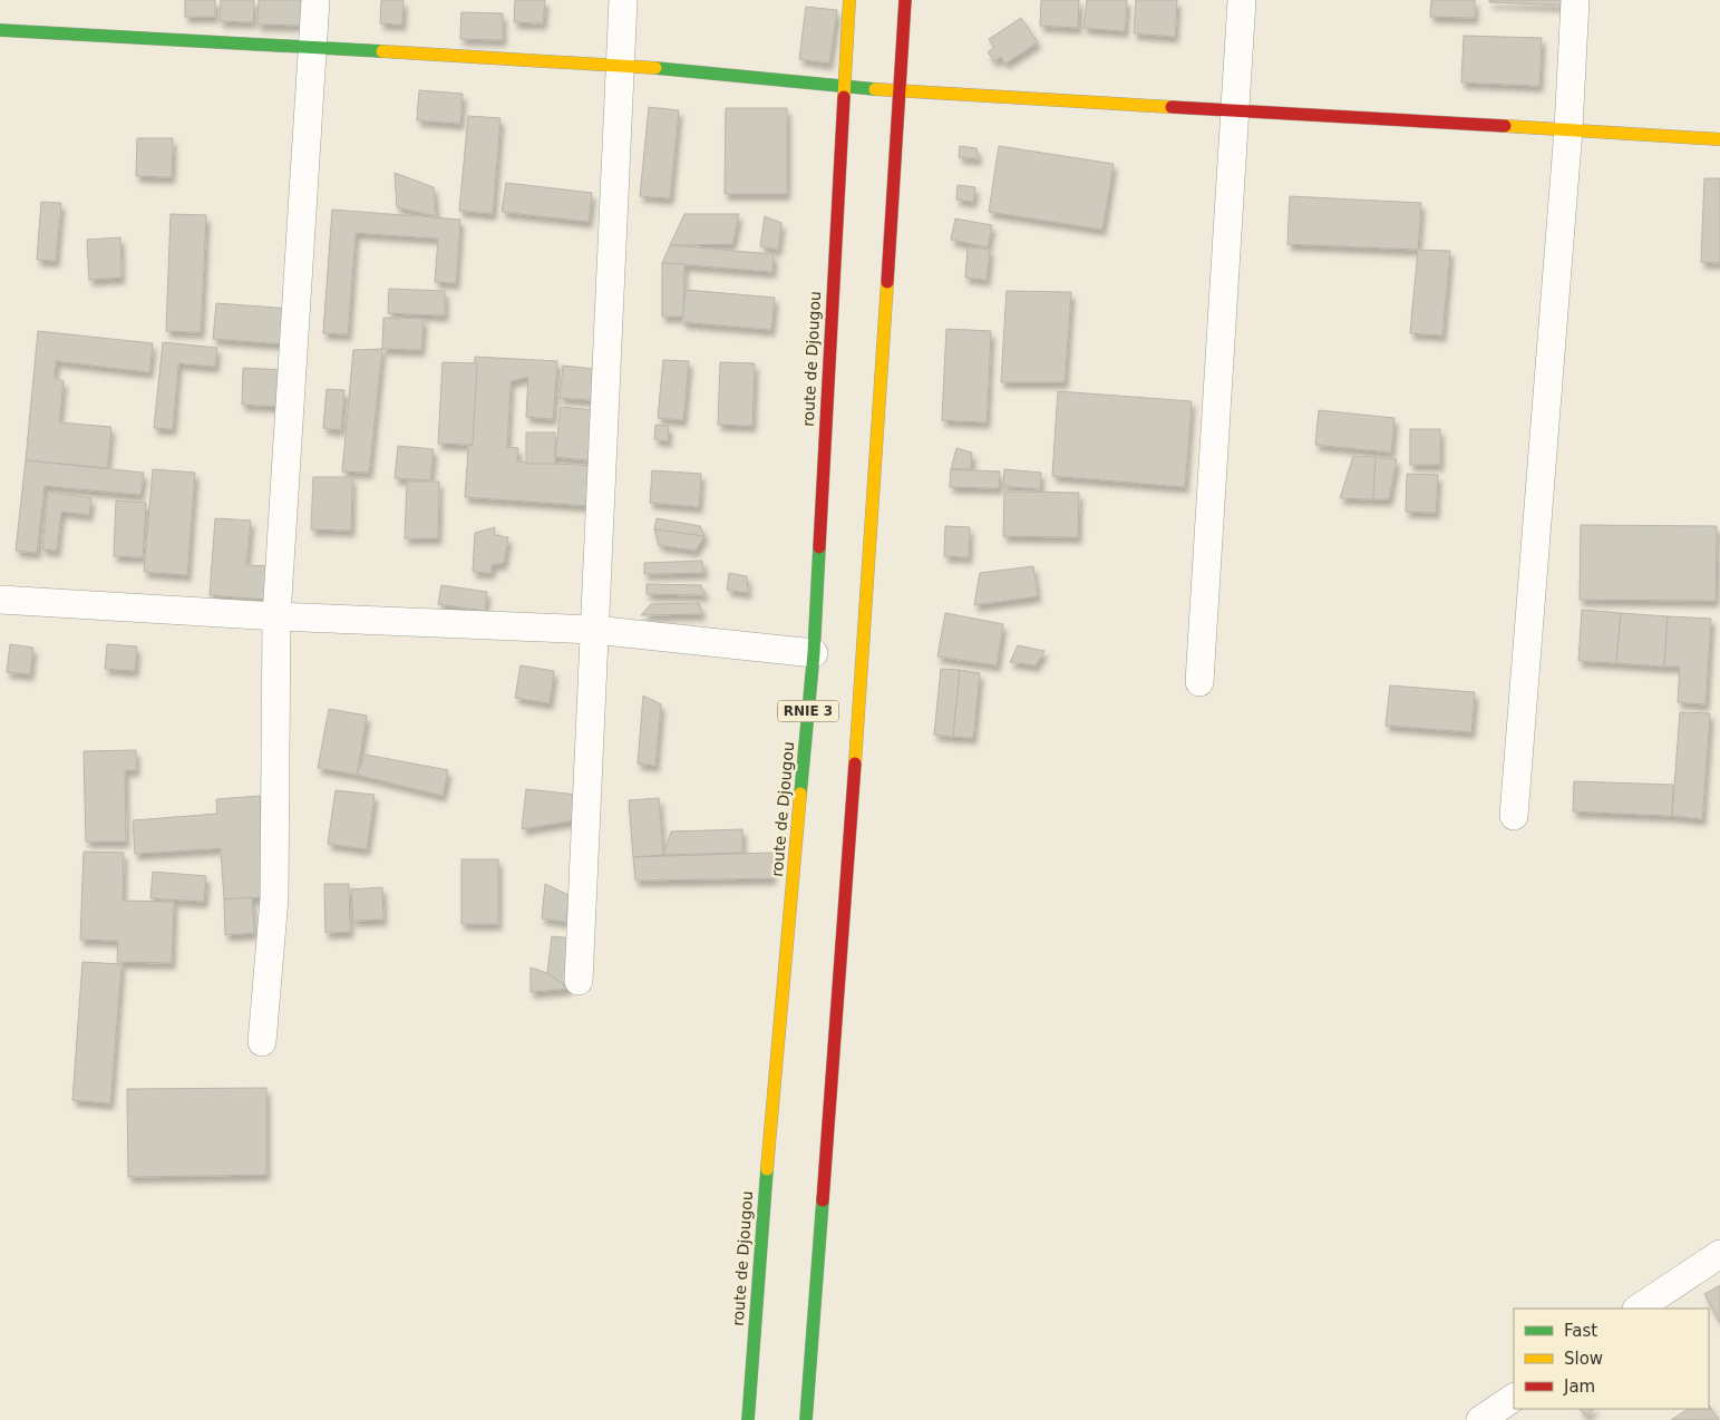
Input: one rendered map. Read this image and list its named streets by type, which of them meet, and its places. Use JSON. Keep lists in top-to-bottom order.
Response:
{
  "streets": {
    "main road": ["route de Djougou", "RNIE 3"]
  },
  "legend": ["Fast", "Slow", "Jam"]
}
